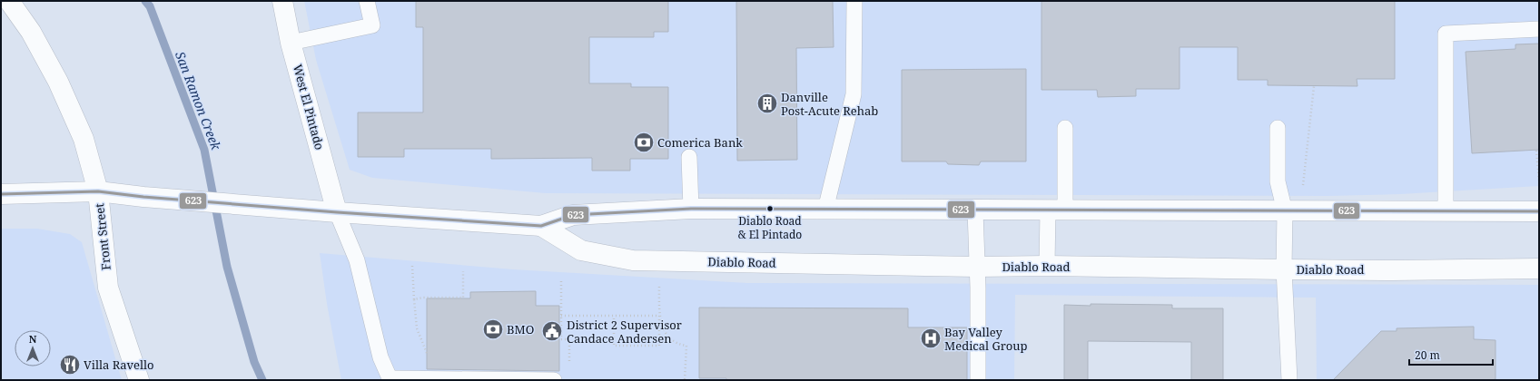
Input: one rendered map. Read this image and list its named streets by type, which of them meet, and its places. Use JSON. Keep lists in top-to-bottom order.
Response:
{
  "streets": {
    "street": ["West El Pintado", "Front Street", "Diablo Road"]
  },
  "crossings": [
    ["West El Pintado", "Diablo Road"],
    ["Front Street", "Diablo Road"]
  ],
  "water": ["San Ramon Creek"],
  "places": {
    "building": ["Danville Post-Acute Rehab"],
    "bank": ["Comerica Bank", "BMO"],
    "other": ["Diablo Road & El Pintado"],
    "public building": ["District 2 Supervisor Candace Andersen"],
    "hospital": ["Bay Valley Medical Group"],
    "restaurant": ["Villa Ravello"]
  },
  "lines": ["transit line 623"],
  "scale_bar": "20 m",
  "north": "top"
}
